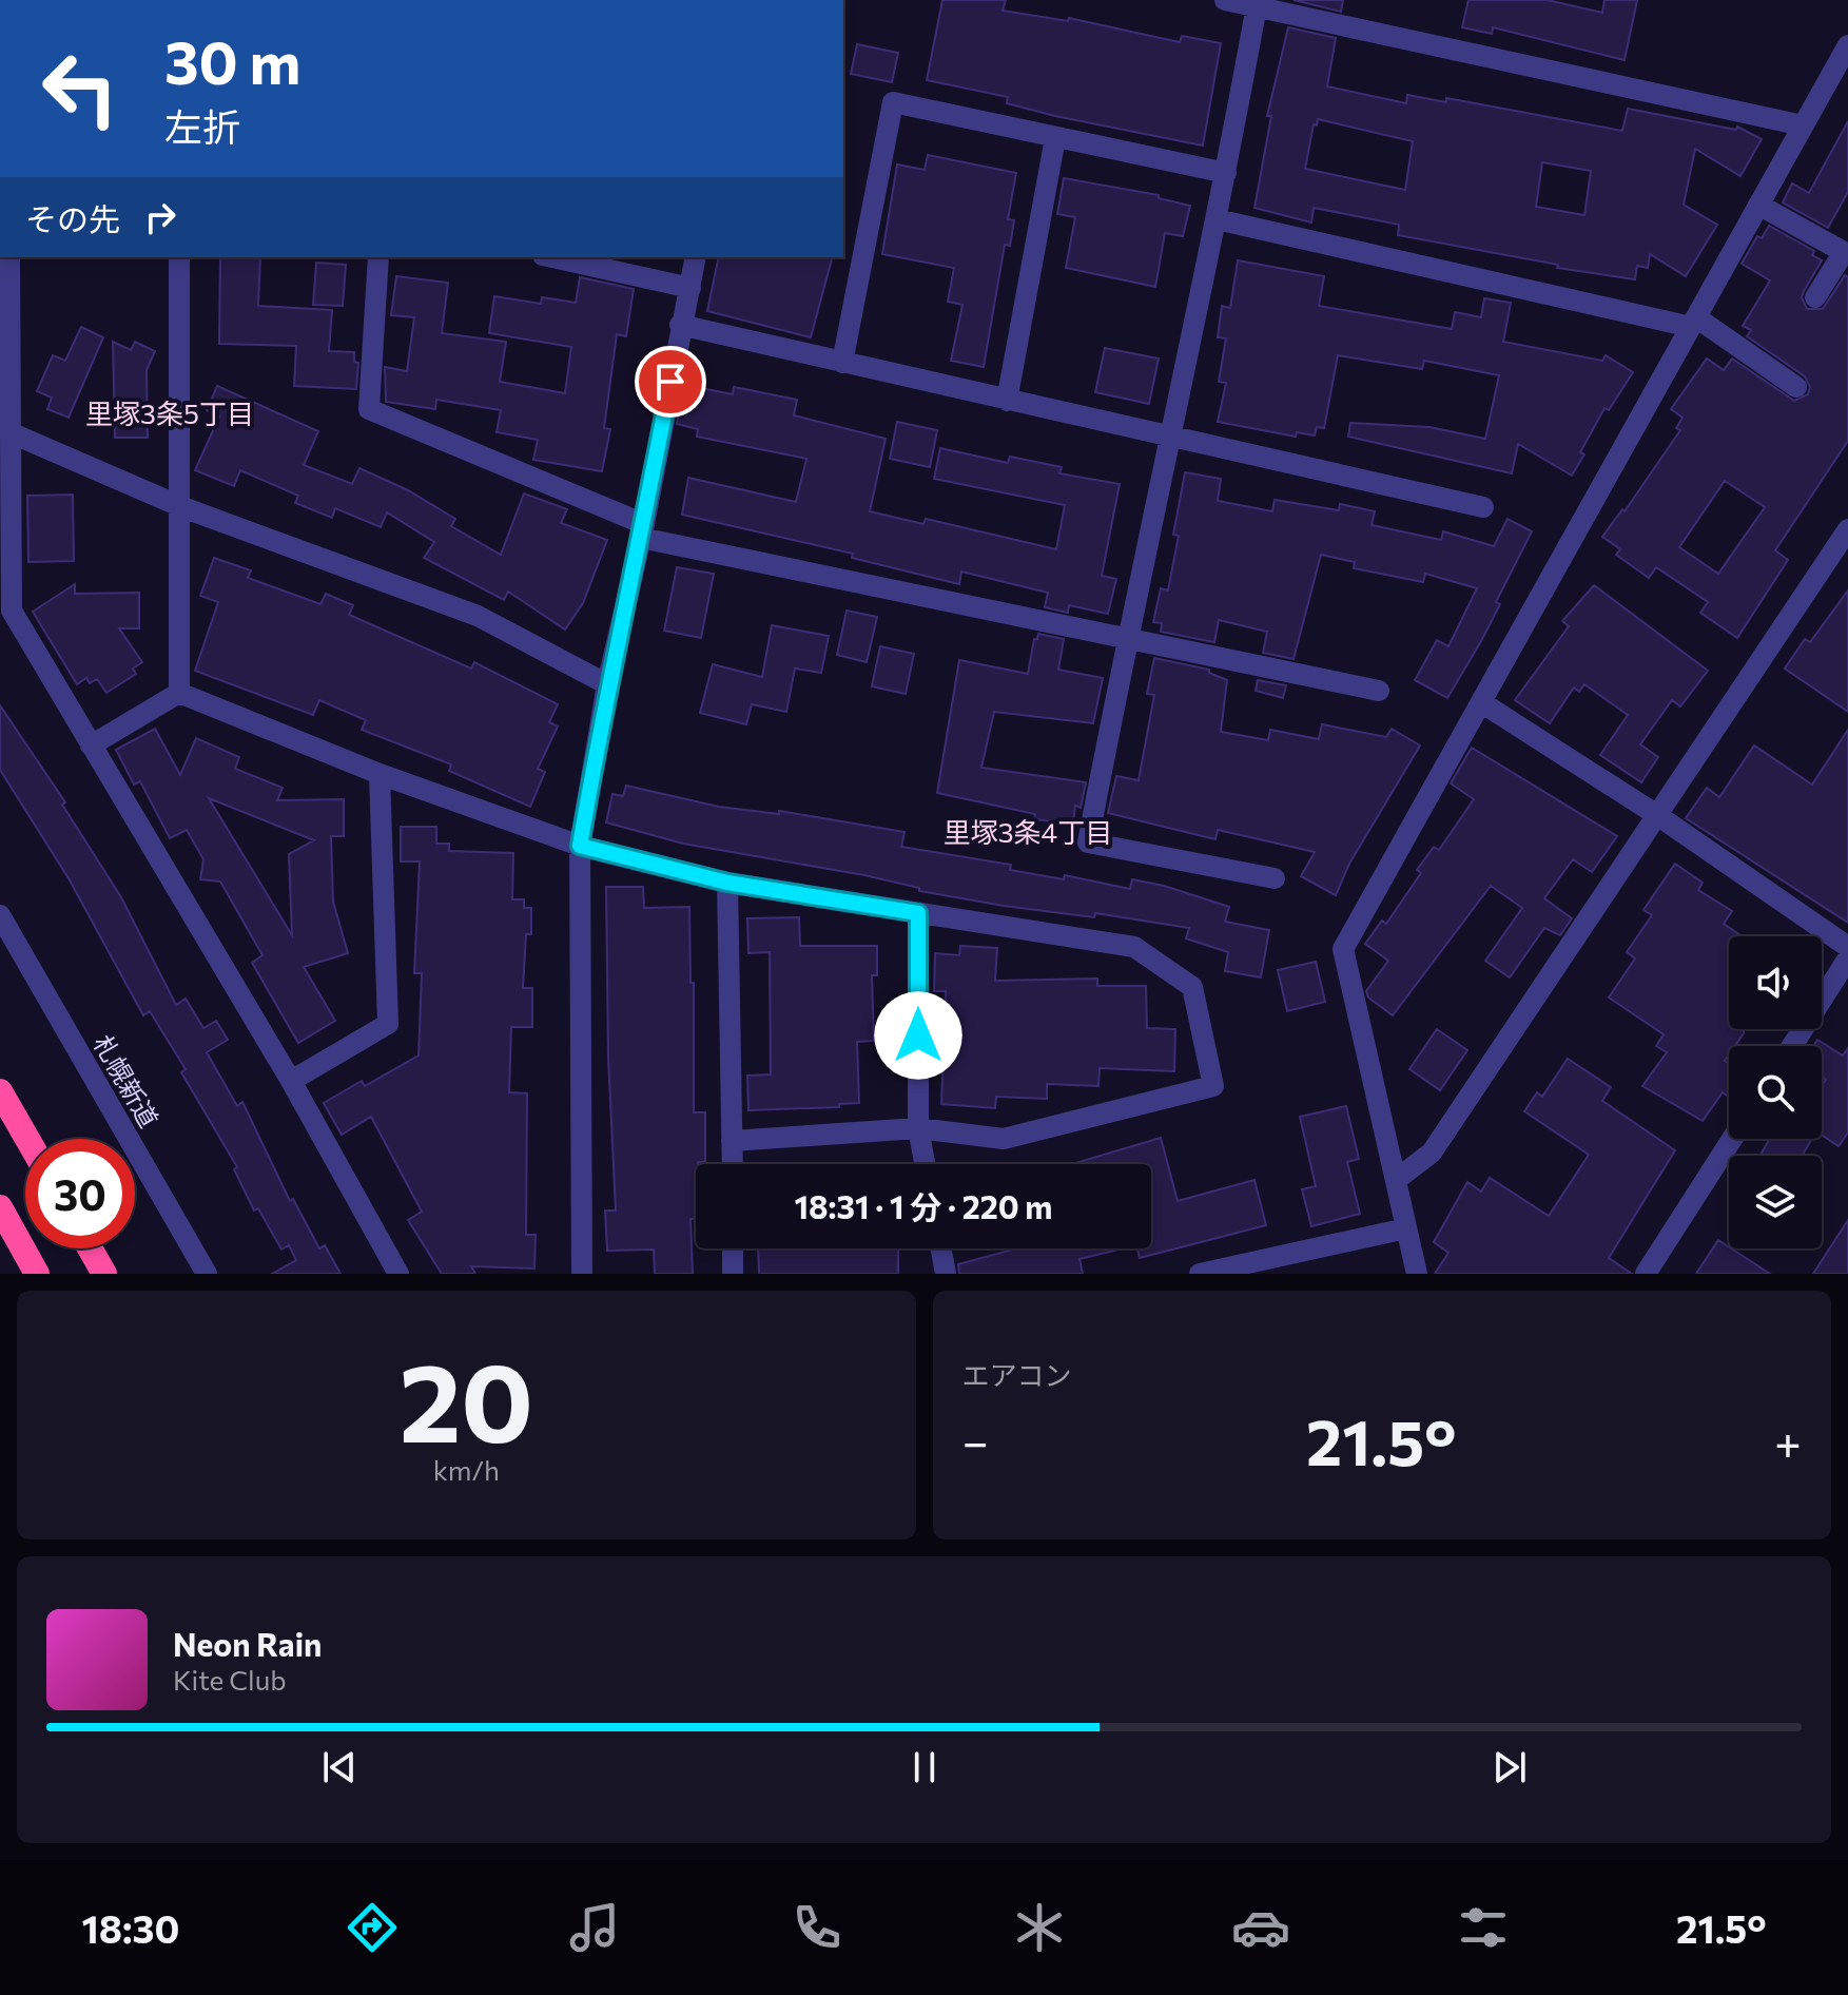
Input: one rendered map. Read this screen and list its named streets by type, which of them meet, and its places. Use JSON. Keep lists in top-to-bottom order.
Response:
{
  "streets": {
    "street": ["札幌新道"]
  },
  "districts": ["里塚3条5丁目", "里塚3条4丁目"],
  "page": {
    "turn": ["30 m", "左折"],
    "then": "その先",
    "limit": "30",
    "trip": "18:31 · 1 分 · 220 m",
    "tile": [
      ["20", "km/h"],
      "エアコン"
    ],
    "heat": ["−", "21.5°", "+"],
    "song": ["Neon Rain", "Kite Club"],
    "tabs": ["18:30", "21.5°"]
  }
}
